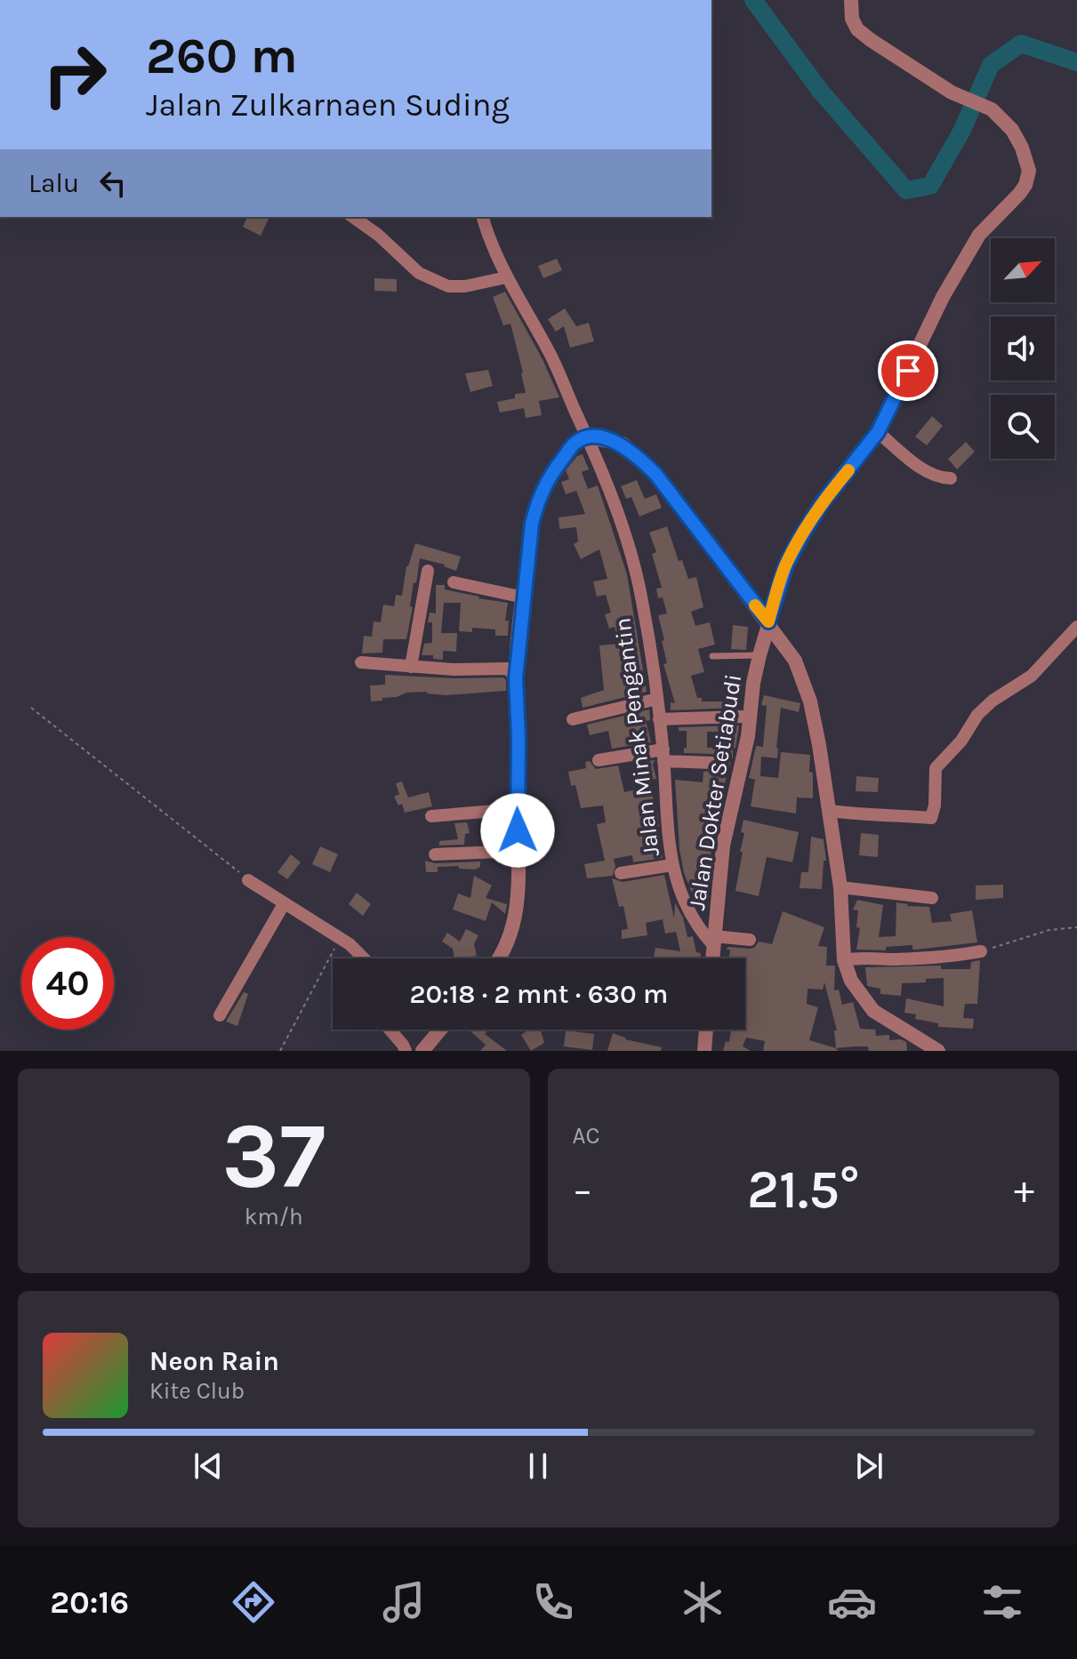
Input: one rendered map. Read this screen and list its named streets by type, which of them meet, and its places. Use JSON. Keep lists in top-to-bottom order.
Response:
{
  "streets": {
    "street": ["Jalan Minak Pengantin", "Jalan Dokter Setiabudi"]
  },
  "crossings": [
    ["Jalan Minak Pengantin", "Jalan Dokter Setiabudi"]
  ],
  "north": "top right",
  "page": {
    "turn": ["260 m", "Jalan Zulkarnaen Suding"],
    "then": "Lalu",
    "limit": "40",
    "trip": "20:18 · 2 mnt · 630 m",
    "tile": [
      ["37", "km/h"],
      "AC"
    ],
    "heat": ["−", "21.5°", "+"],
    "song": ["Neon Rain", "Kite Club"],
    "tabs": "20:16"
  }
}
